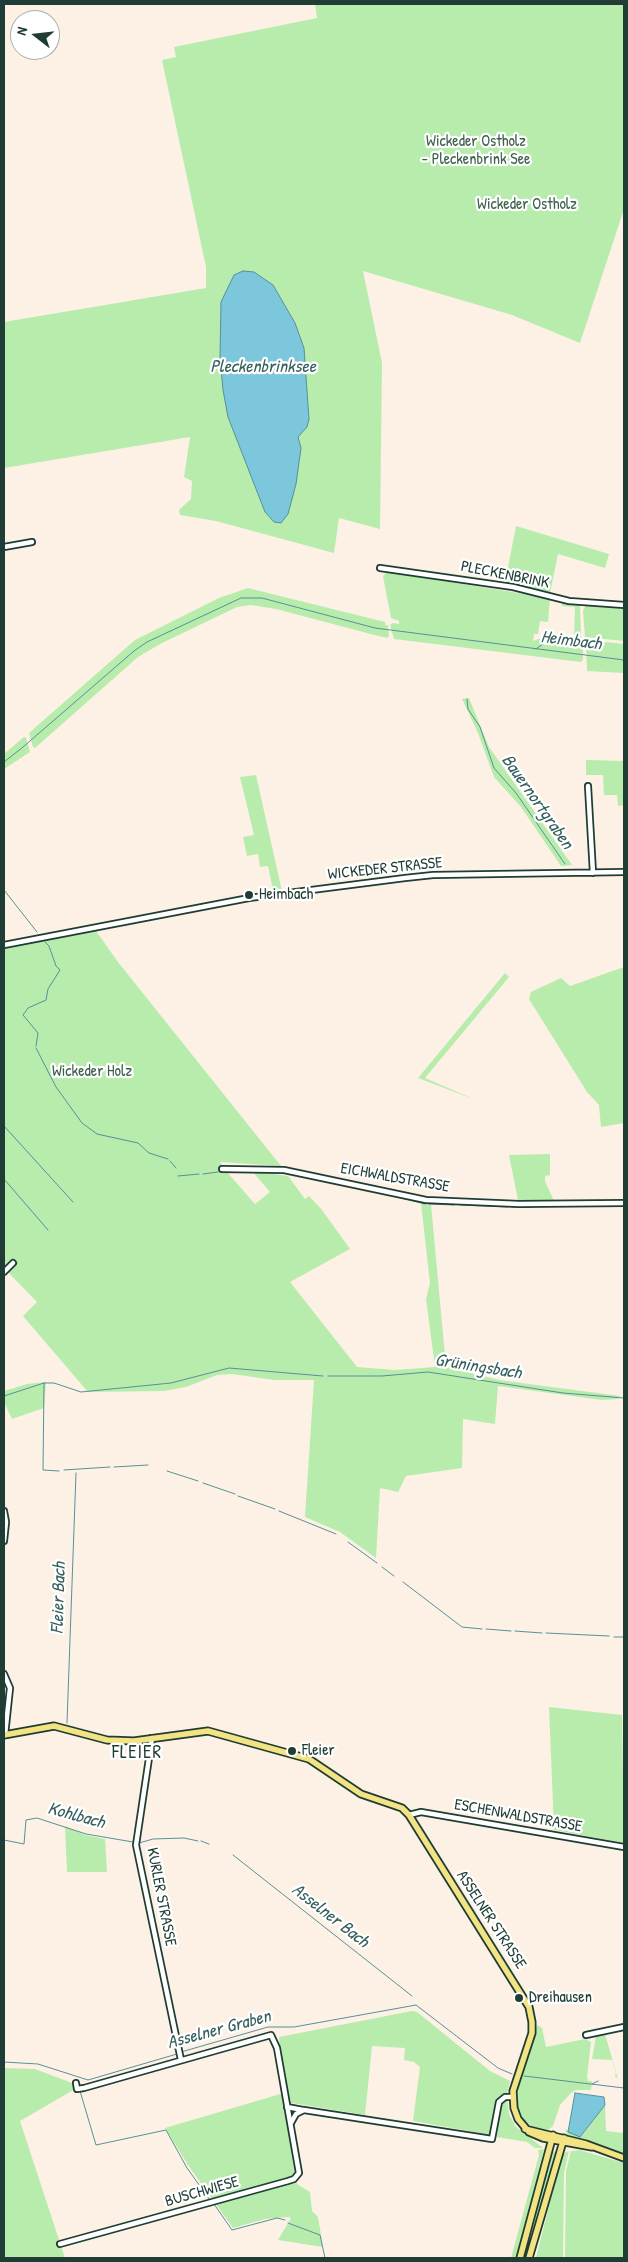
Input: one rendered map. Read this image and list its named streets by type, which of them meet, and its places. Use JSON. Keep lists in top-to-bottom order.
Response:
{
  "streets": {
    "main road": ["ASSELNER STRASSE"],
    "street": [
      "PLECKENBRINK",
      "WICKEDER STRASSE",
      "EICHWALDSTRASSE",
      "ESCHENWALDSTRASSE",
      "KURLER STRASSE",
      "BUSCHWIESE"
    ]
  },
  "crossings": [
    ["ESCHENWALDSTRASSE", "ASSELNER STRASSE"],
    ["KURLER STRASSE", "BUSCHWIESE"]
  ],
  "districts": ["FLEIER"],
  "water": [
    "Pleckenbrinksee",
    "Heimbach",
    "Bauernortgraben",
    "Grüningsbach",
    "Fleier Bach",
    "Kohlbach",
    "Asselner Bach",
    "Asselner Graben"
  ],
  "parks": ["Wickeder Ostholz - Pleckenbrink See", "Wickeder Ostholz", "Wickeder Holz"],
  "places": ["Heimbach", "Fleier", "Dreihausen"],
  "north": "left"
}
